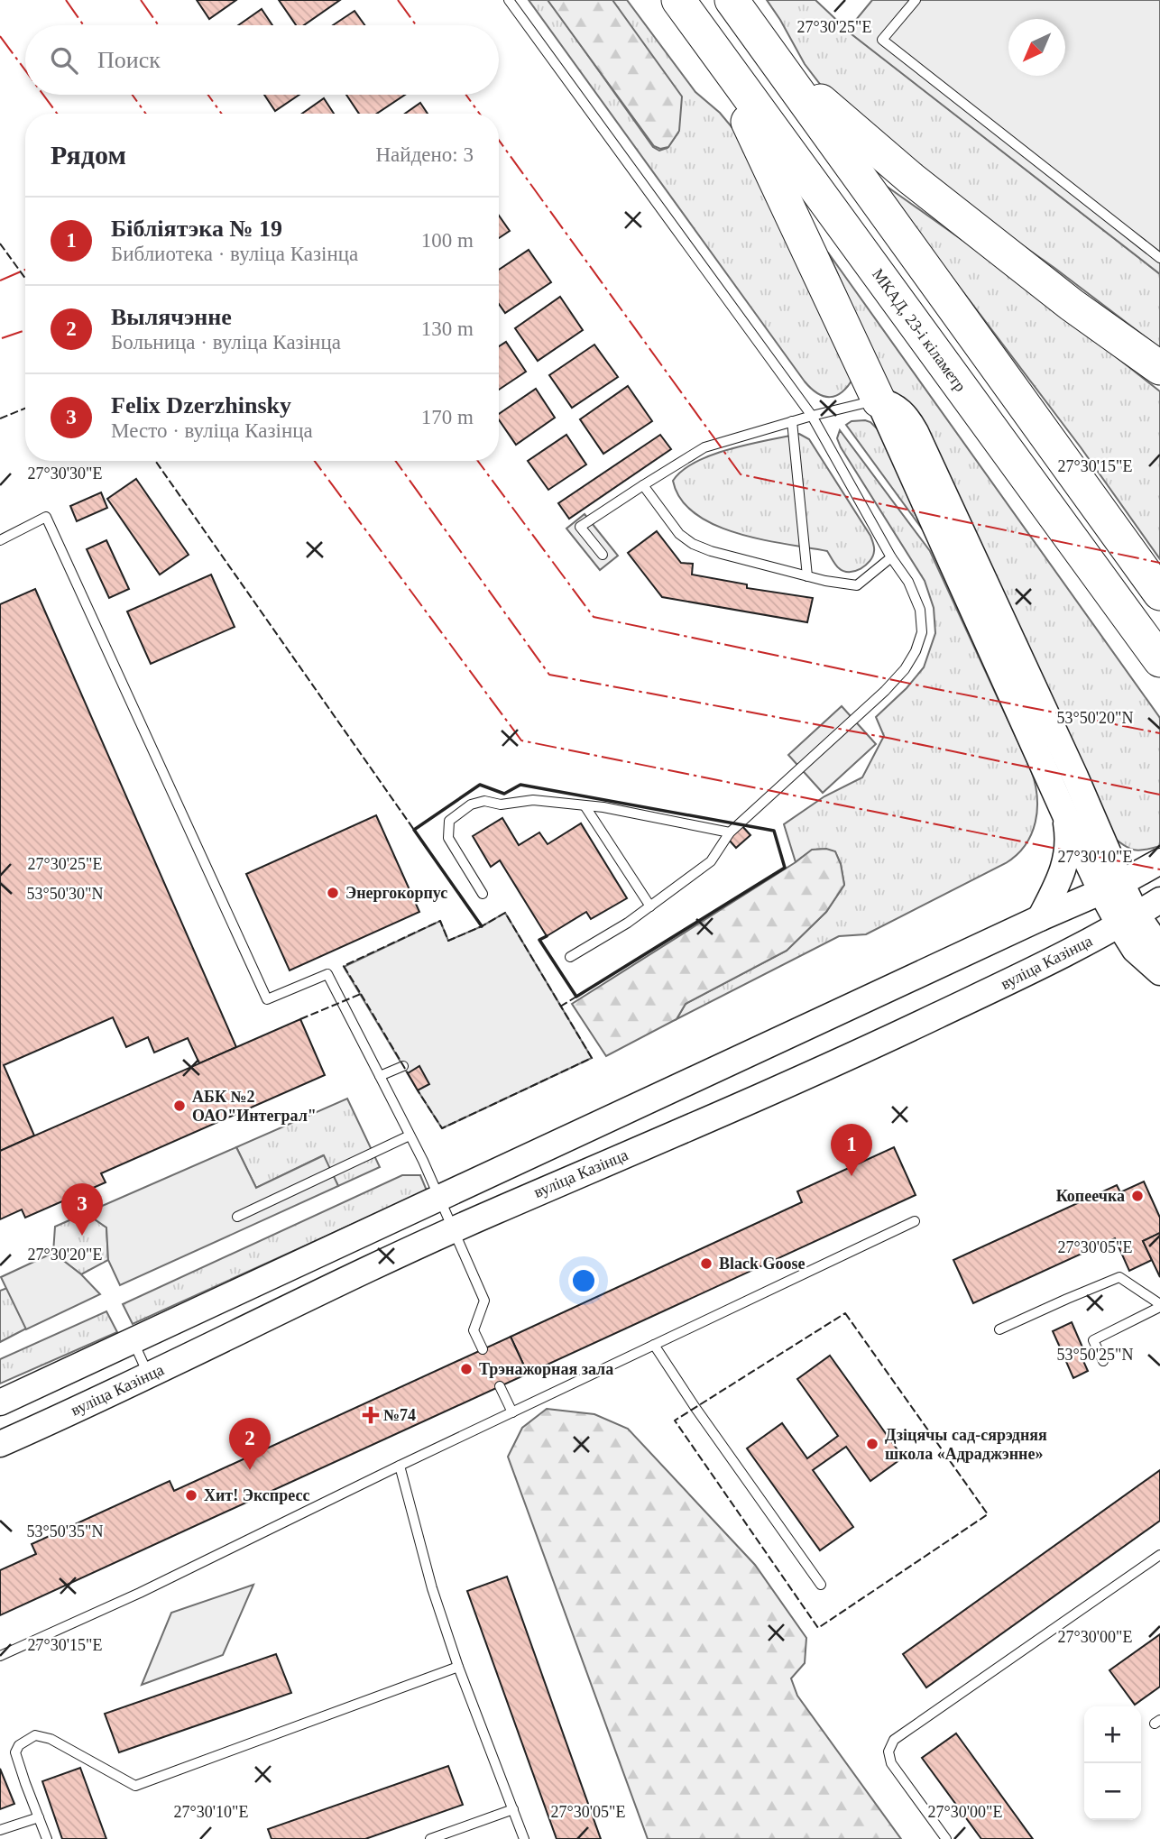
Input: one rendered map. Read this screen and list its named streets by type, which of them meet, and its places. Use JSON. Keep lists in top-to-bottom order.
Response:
{
  "streets": {
    "highway": ["МКАД, 23-і кіламетр"],
    "main road": ["вуліца Казінца"]
  },
  "places": {
    "other": [
      "Энергокорпус",
      "АБК №2 ОАО\"Интеграл\"",
      "Копеечка",
      "Black Goose",
      "Трэнажорная зала",
      "Дзіцячы сад-сярэдняя школа «Адраджэнне»",
      "Хит! Экспресс"
    ],
    "health": ["№74"]
  },
  "north": "bottom left",
  "page": {
    "search": "Поиск",
    "heading": ["Рядом", "Найдено: 3"],
    "list": [
      {
        "mark": "1",
        "name": "Бібліятэка № 19",
        "note": "Библиотека · вуліца Казінца",
        "value": "100 m"
      },
      {
        "mark": "2",
        "name": "Вылячэнне",
        "note": "Больница · вуліца Казінца",
        "value": "130 m"
      },
      {
        "mark": "3",
        "name": "Felix Dzerzhinsky",
        "note": "Место · вуліца Казінца",
        "value": "170 m"
      }
    ],
    "pins": ["1", "3", "2"],
    "map_buttons": ["+", "−"]
  },
  "coordinates": [
    "27°30'25\"E",
    "27°30'15\"E",
    "27°30'30\"E",
    "53°50'20\"N",
    "27°30'10\"E",
    "53°50'30\"N",
    "27°30'05\"E",
    "27°30'20\"E",
    "53°50'25\"N",
    "53°50'35\"N",
    "27°30'00\"E"
  ]
}
